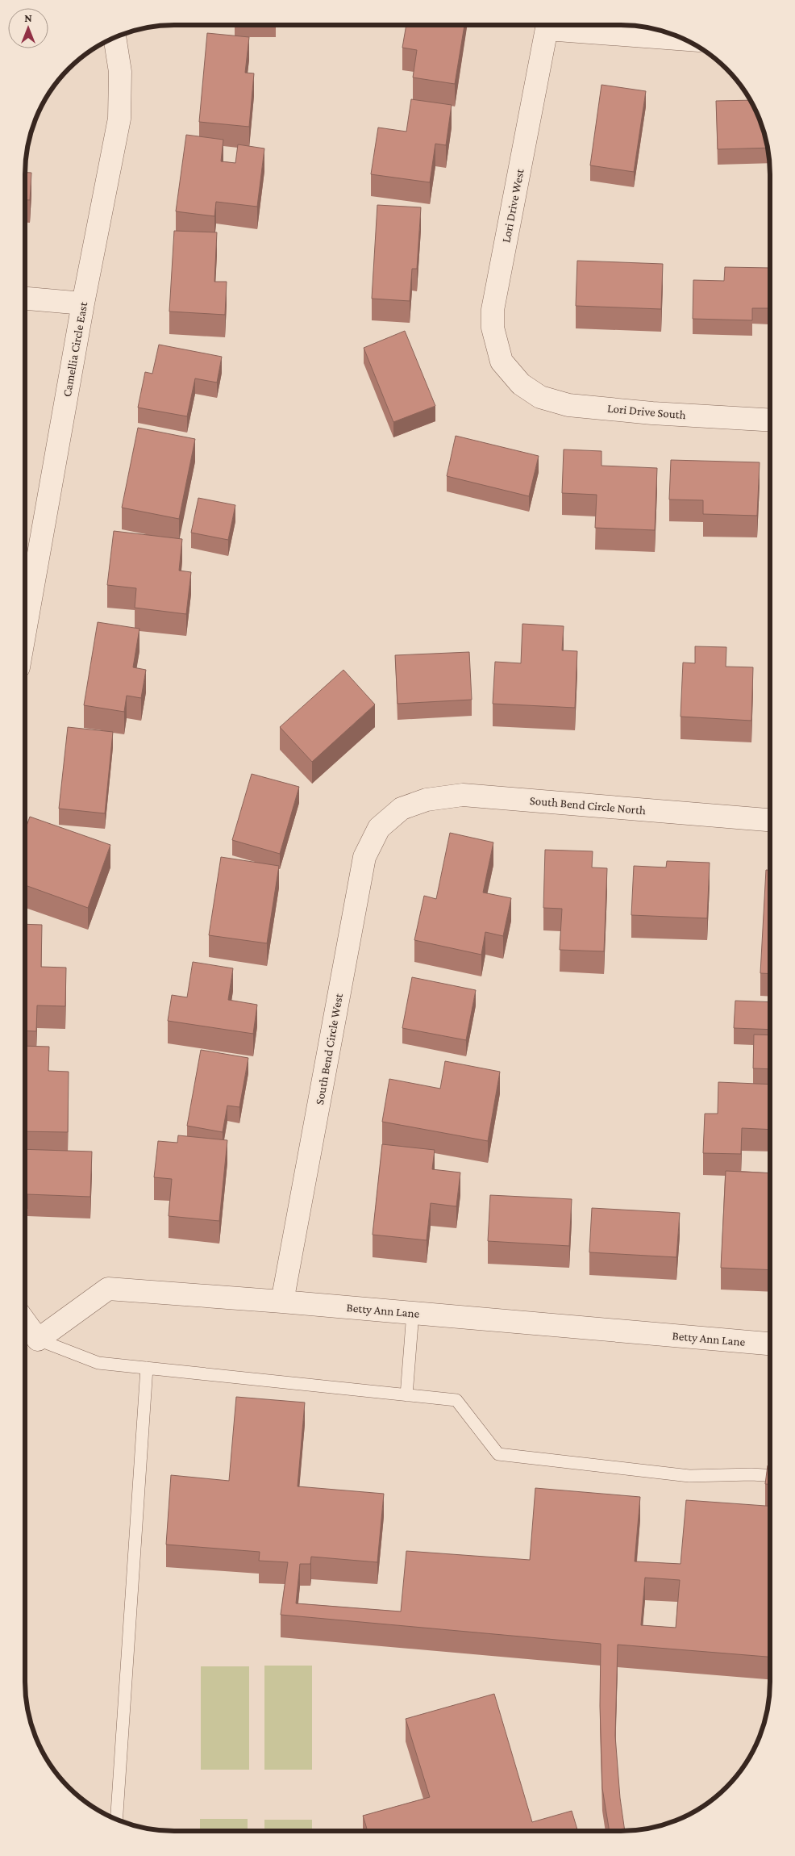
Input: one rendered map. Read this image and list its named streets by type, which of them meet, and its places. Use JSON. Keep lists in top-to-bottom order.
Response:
{
  "streets": {
    "street": [
      "Lori Drive West",
      "Camellia Circle East",
      "Lori Drive South",
      "South Bend Circle North",
      "South Bend Circle West",
      "Betty Ann Lane"
    ]
  },
  "crossings": [
    ["Lori Drive West", "Lori Drive South"],
    ["South Bend Circle North", "South Bend Circle West"],
    ["South Bend Circle West", "Betty Ann Lane"]
  ],
  "north": "top"
}
